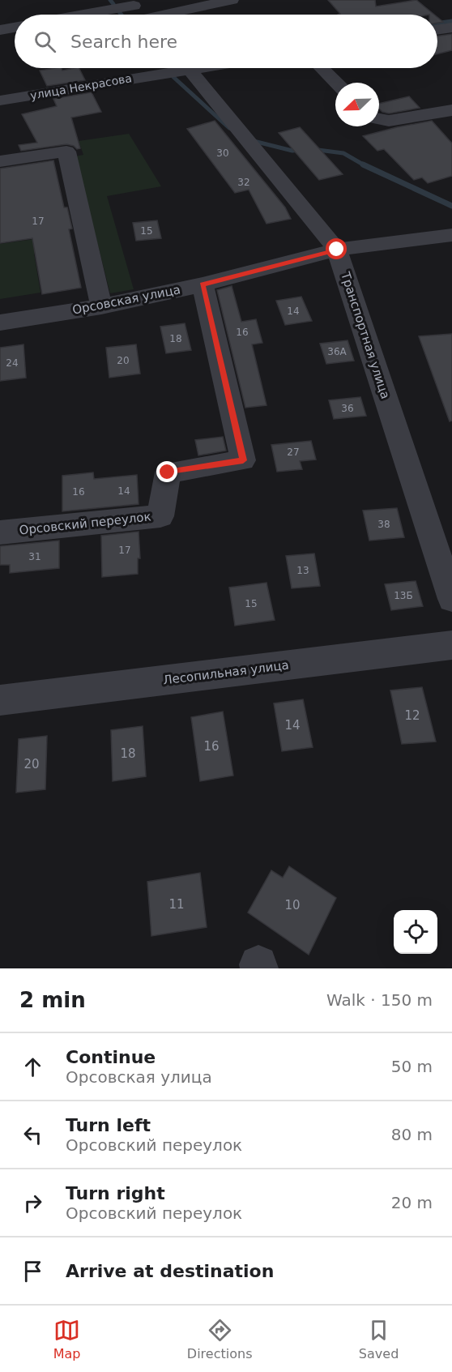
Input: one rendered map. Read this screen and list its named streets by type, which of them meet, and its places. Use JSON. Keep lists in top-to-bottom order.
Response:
{
  "streets": {
    "street": [
      "улица Некрасова",
      "Орсовская улица",
      "Транспортная улица",
      "Орсовский переулок",
      "Лесопильная улица"
    ]
  },
  "crossings": [
    ["Орсовская улица", "Транспортная улица"],
    ["Орсовская улица", "Орсовский переулок"]
  ],
  "house_numbers": [
    "30",
    "32",
    "17",
    "15",
    "14",
    "16",
    "18",
    "36А",
    "20",
    "24",
    "36",
    "27",
    "14",
    "16",
    "38",
    "17",
    "31",
    "13",
    "13Б",
    "15",
    "12",
    "14",
    "16",
    "18",
    "20",
    "11",
    "10"
  ],
  "north": "bottom left",
  "page": {
    "search": "Search here",
    "heading": ["2 min", "Walk · 150 m"],
    "list": [
      ["Continue", "Орсовская улица", "50 m"],
      ["Turn left", "Орсовский переулок", "80 m"],
      ["Turn right", "Орсовский переулок", "20 m"],
      "Arrive at destination"
    ],
    "nav": ["Map", "Directions", "Saved"]
  }
}
